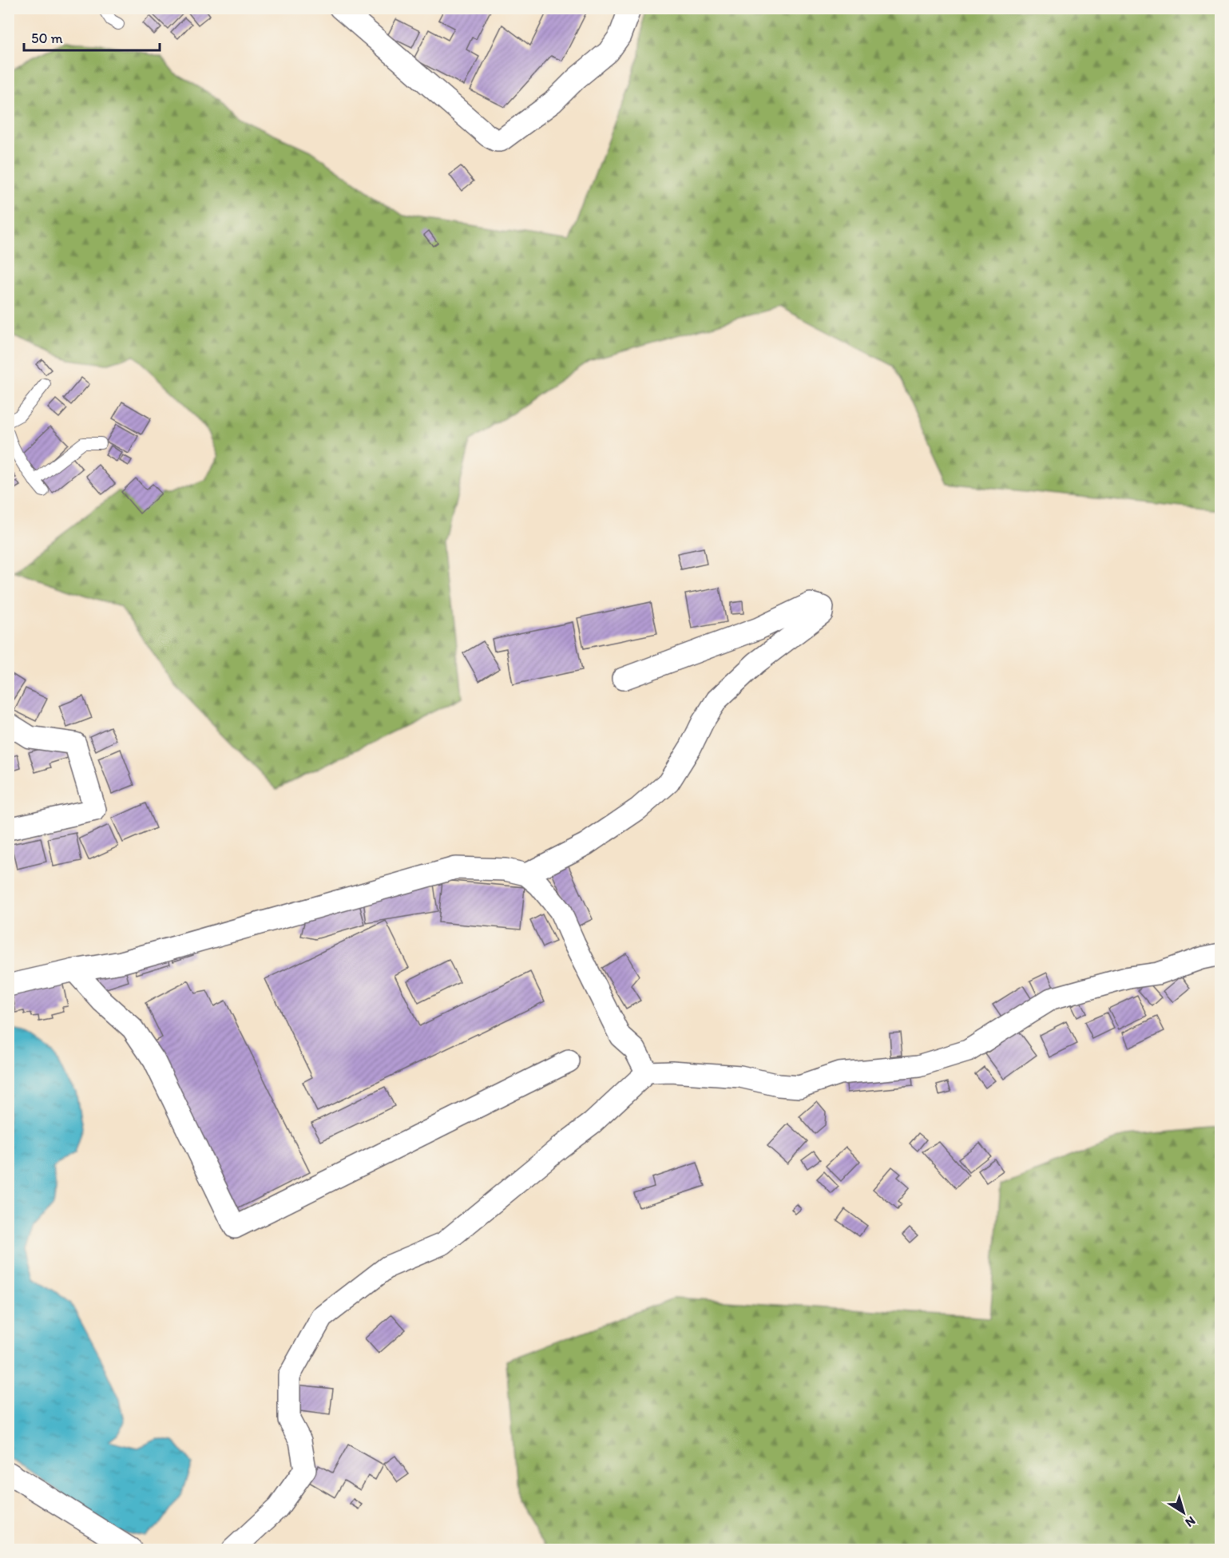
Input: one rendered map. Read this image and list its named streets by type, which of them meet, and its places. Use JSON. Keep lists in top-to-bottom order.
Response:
{
  "scale_bar": "50 m",
  "north": "bottom right"
}
